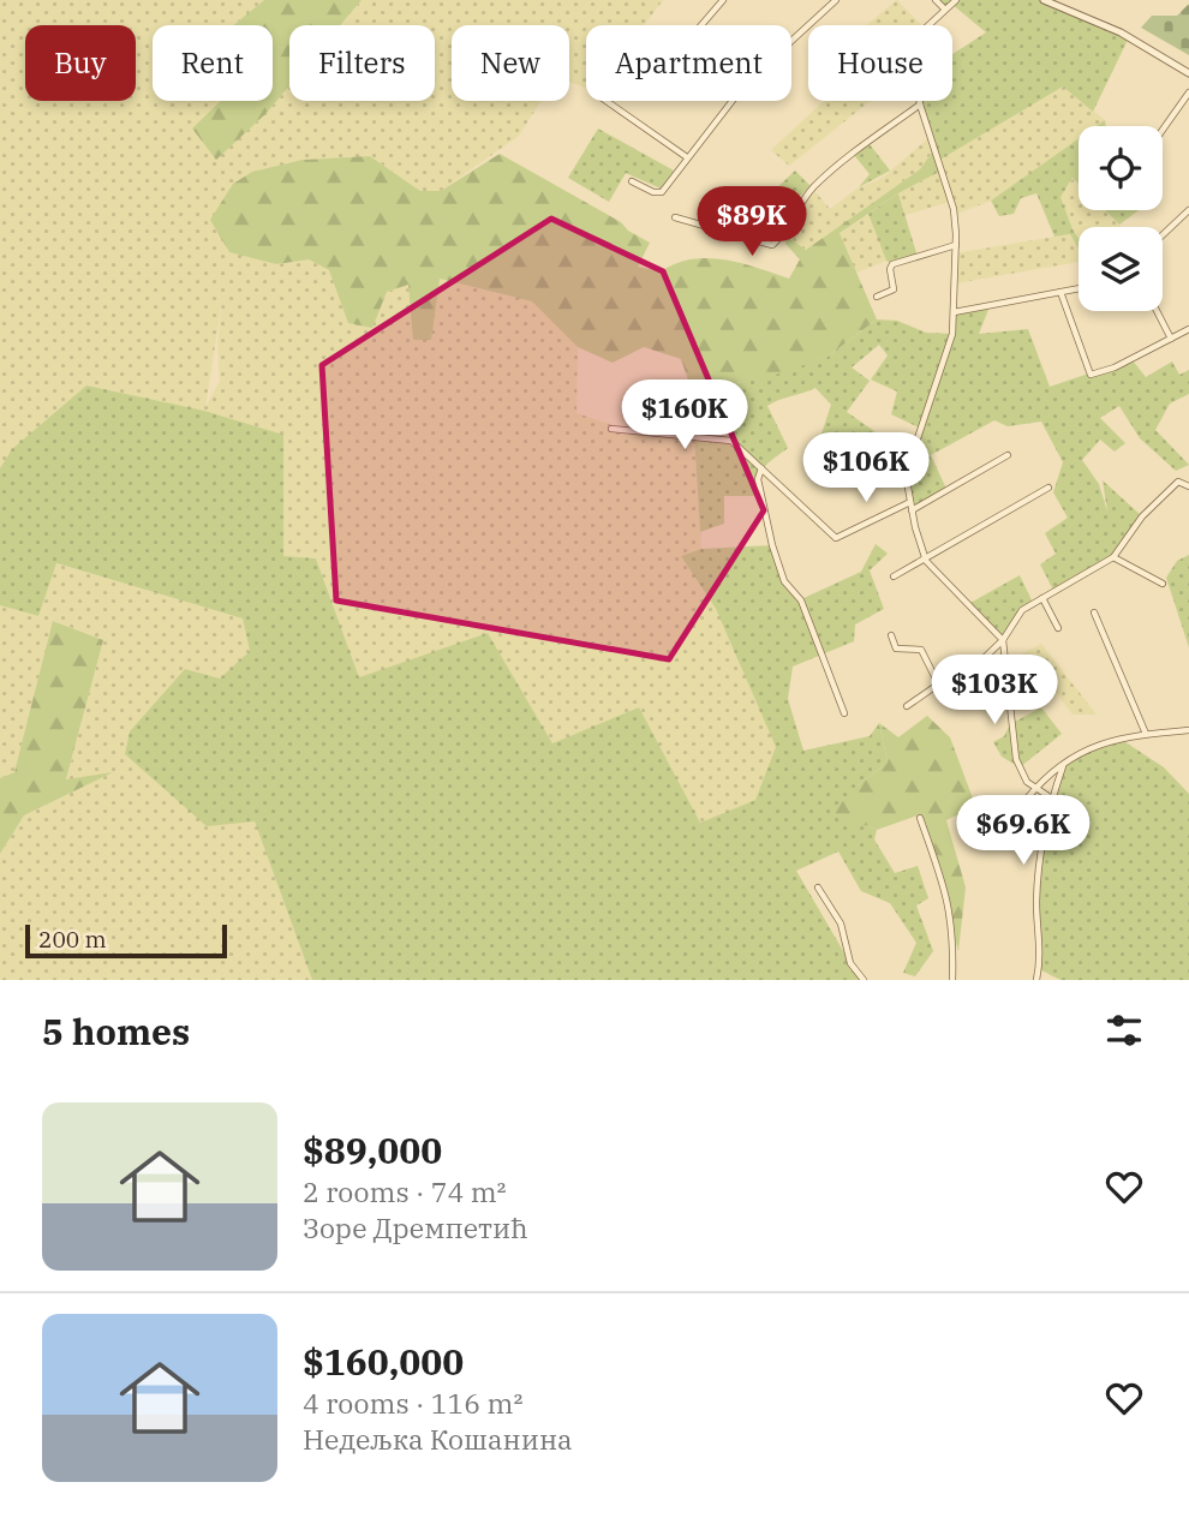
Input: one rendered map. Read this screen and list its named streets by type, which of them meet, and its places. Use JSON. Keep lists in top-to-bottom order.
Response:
{
  "scale_bar": "200 m",
  "page": {
    "chip": [
      "Buy",
      "Rent",
      "Filters",
      "New",
      "Apartment",
      "House"
    ],
    "price": [
      "$89K",
      "$160K",
      "$106K",
      "$103K",
      "$69.6K"
    ],
    "scale": "200 m",
    "heading": "5 homes",
    "list": [
      {
        "name": "$89,000",
        "note": "2 rooms · 74 m² · Зоре Дремпетић"
      },
      {
        "name": "$160,000",
        "note": "4 rooms · 116 m² · Недељка Кошанина"
      }
    ]
  }
}
